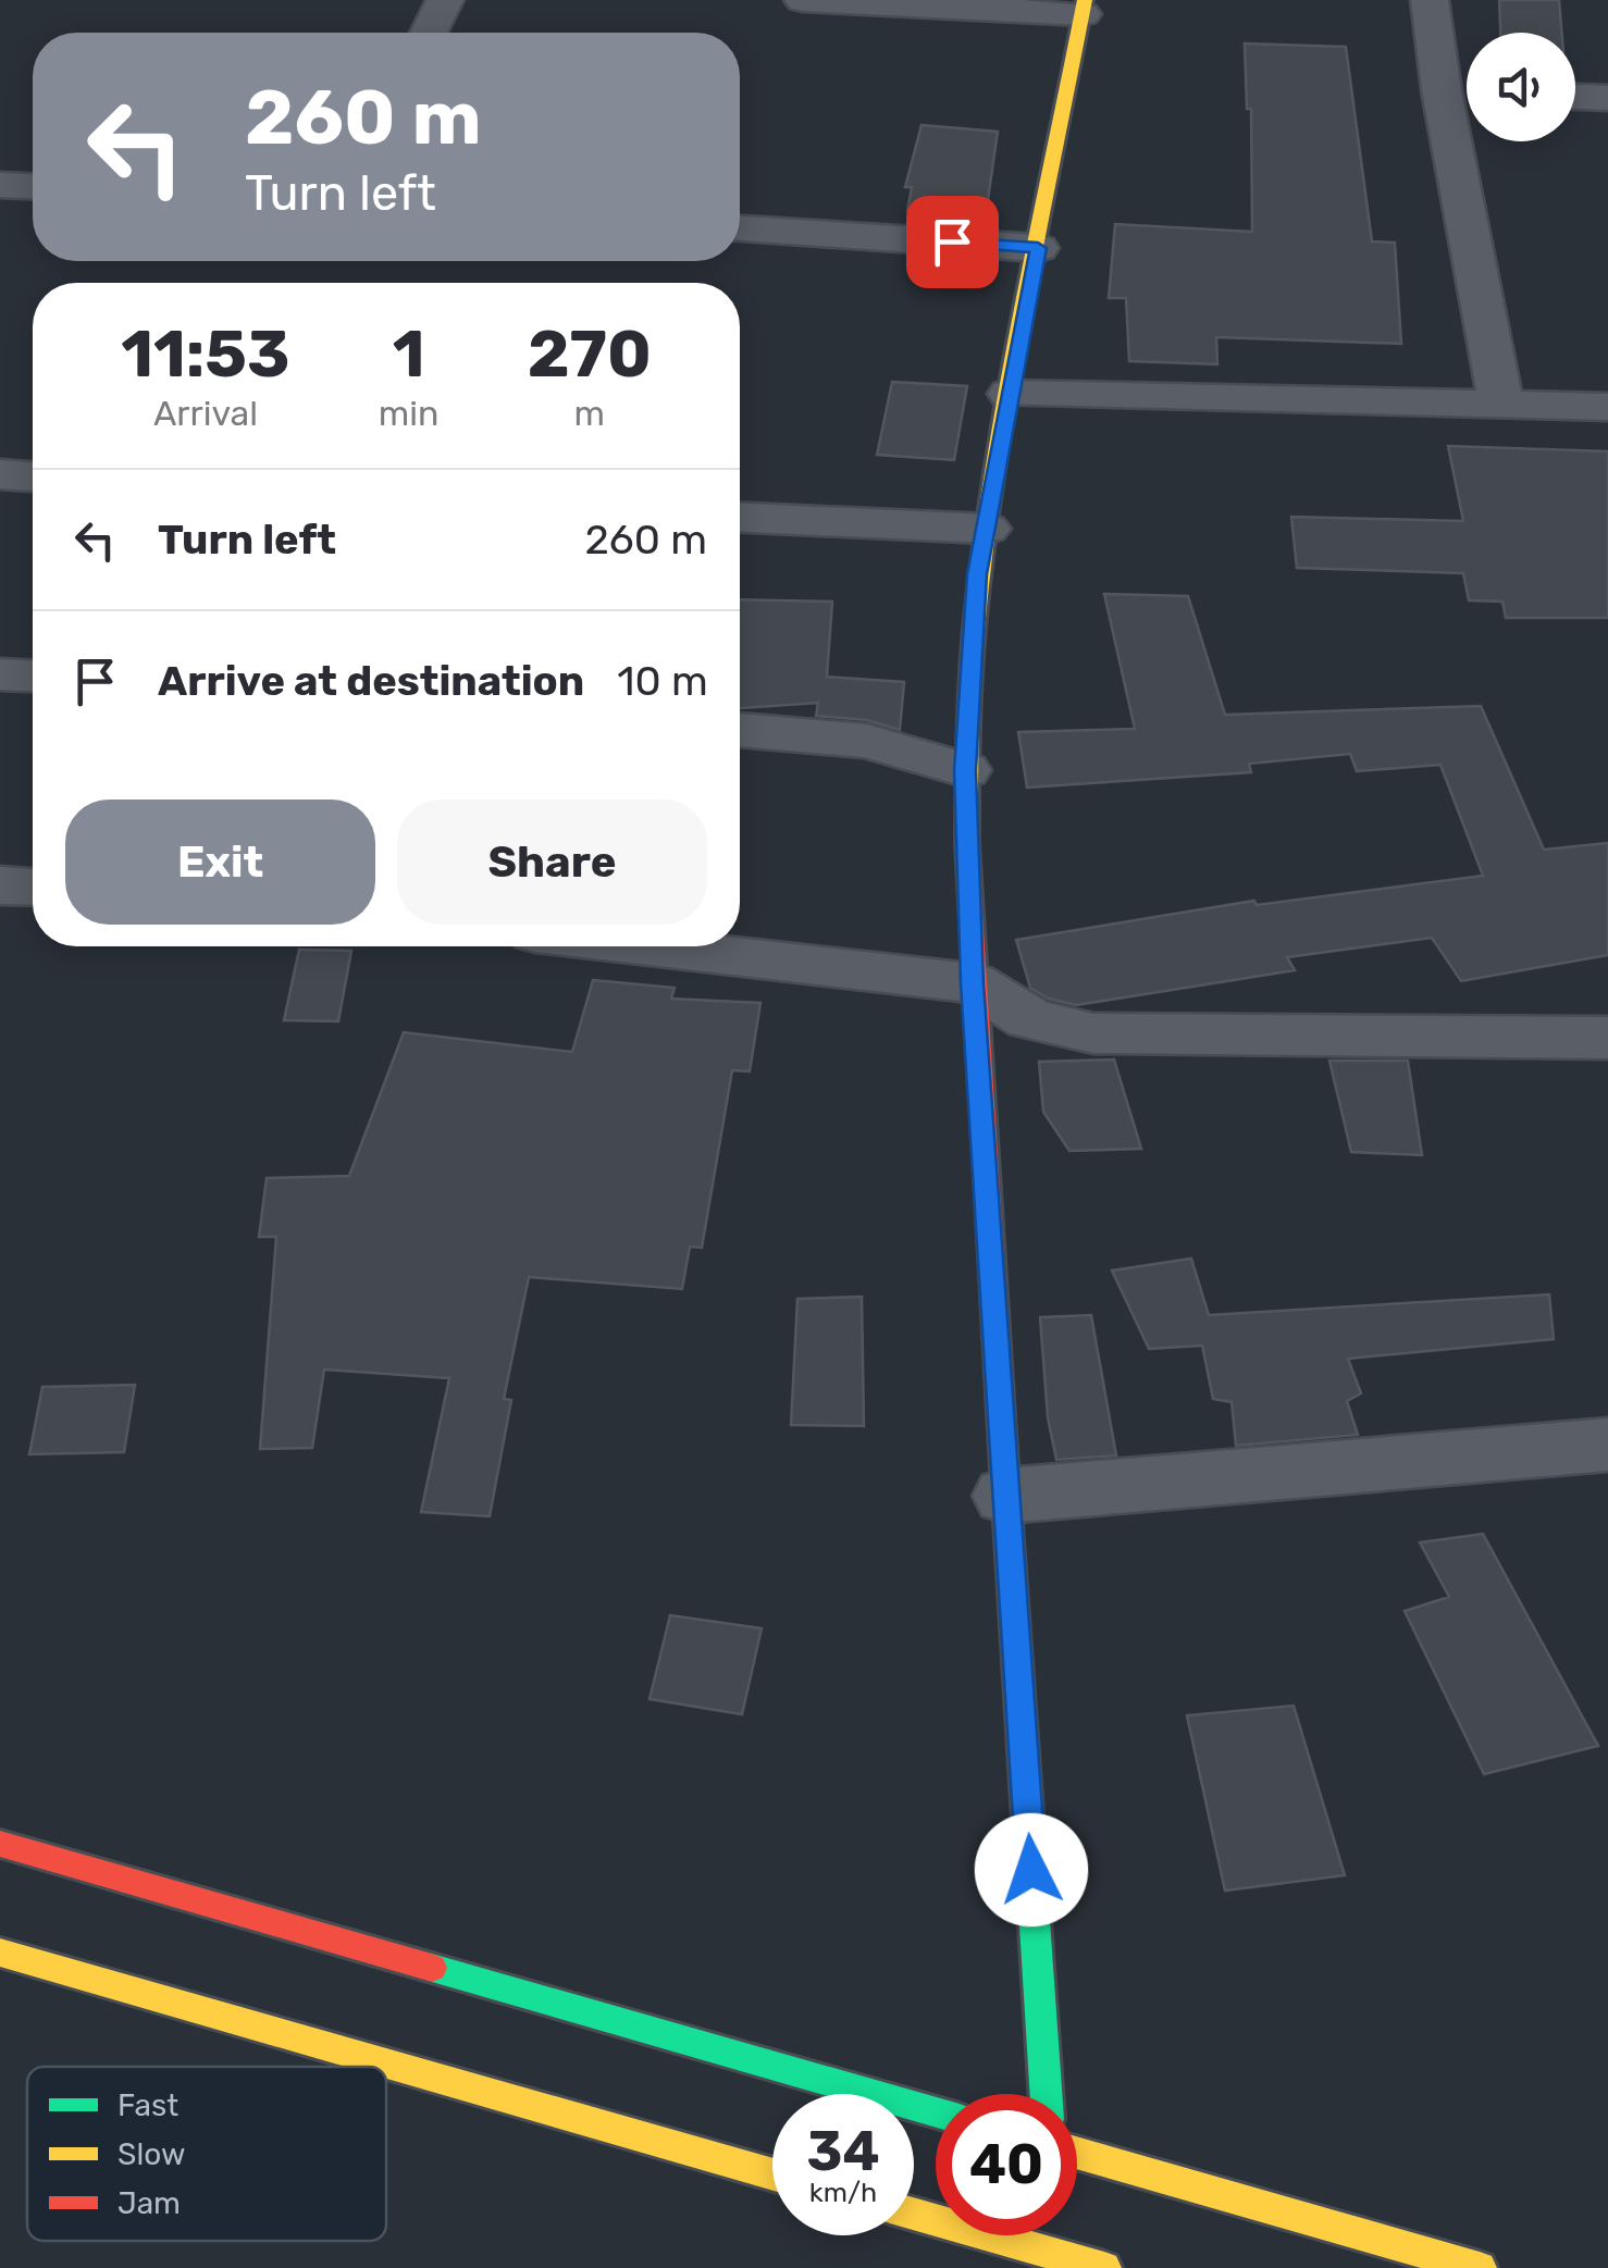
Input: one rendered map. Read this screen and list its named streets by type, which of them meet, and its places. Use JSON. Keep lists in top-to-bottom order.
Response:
{
  "legend": ["Fast", "Slow", "Jam"],
  "page": {
    "turn": ["260 m", "Turn left"],
    "eta": [
      "11:53",
      "Arrival",
      "1",
      "min",
      "270",
      "m"
    ],
    "list": [
      {
        "name": "Turn left",
        "value": "260 m"
      },
      {
        "name": "Arrive at destination",
        "value": "10 m"
      }
    ],
    "buttons": ["Exit", "Share"],
    "speed": "34 km/h",
    "limit": "40"
  }
}
